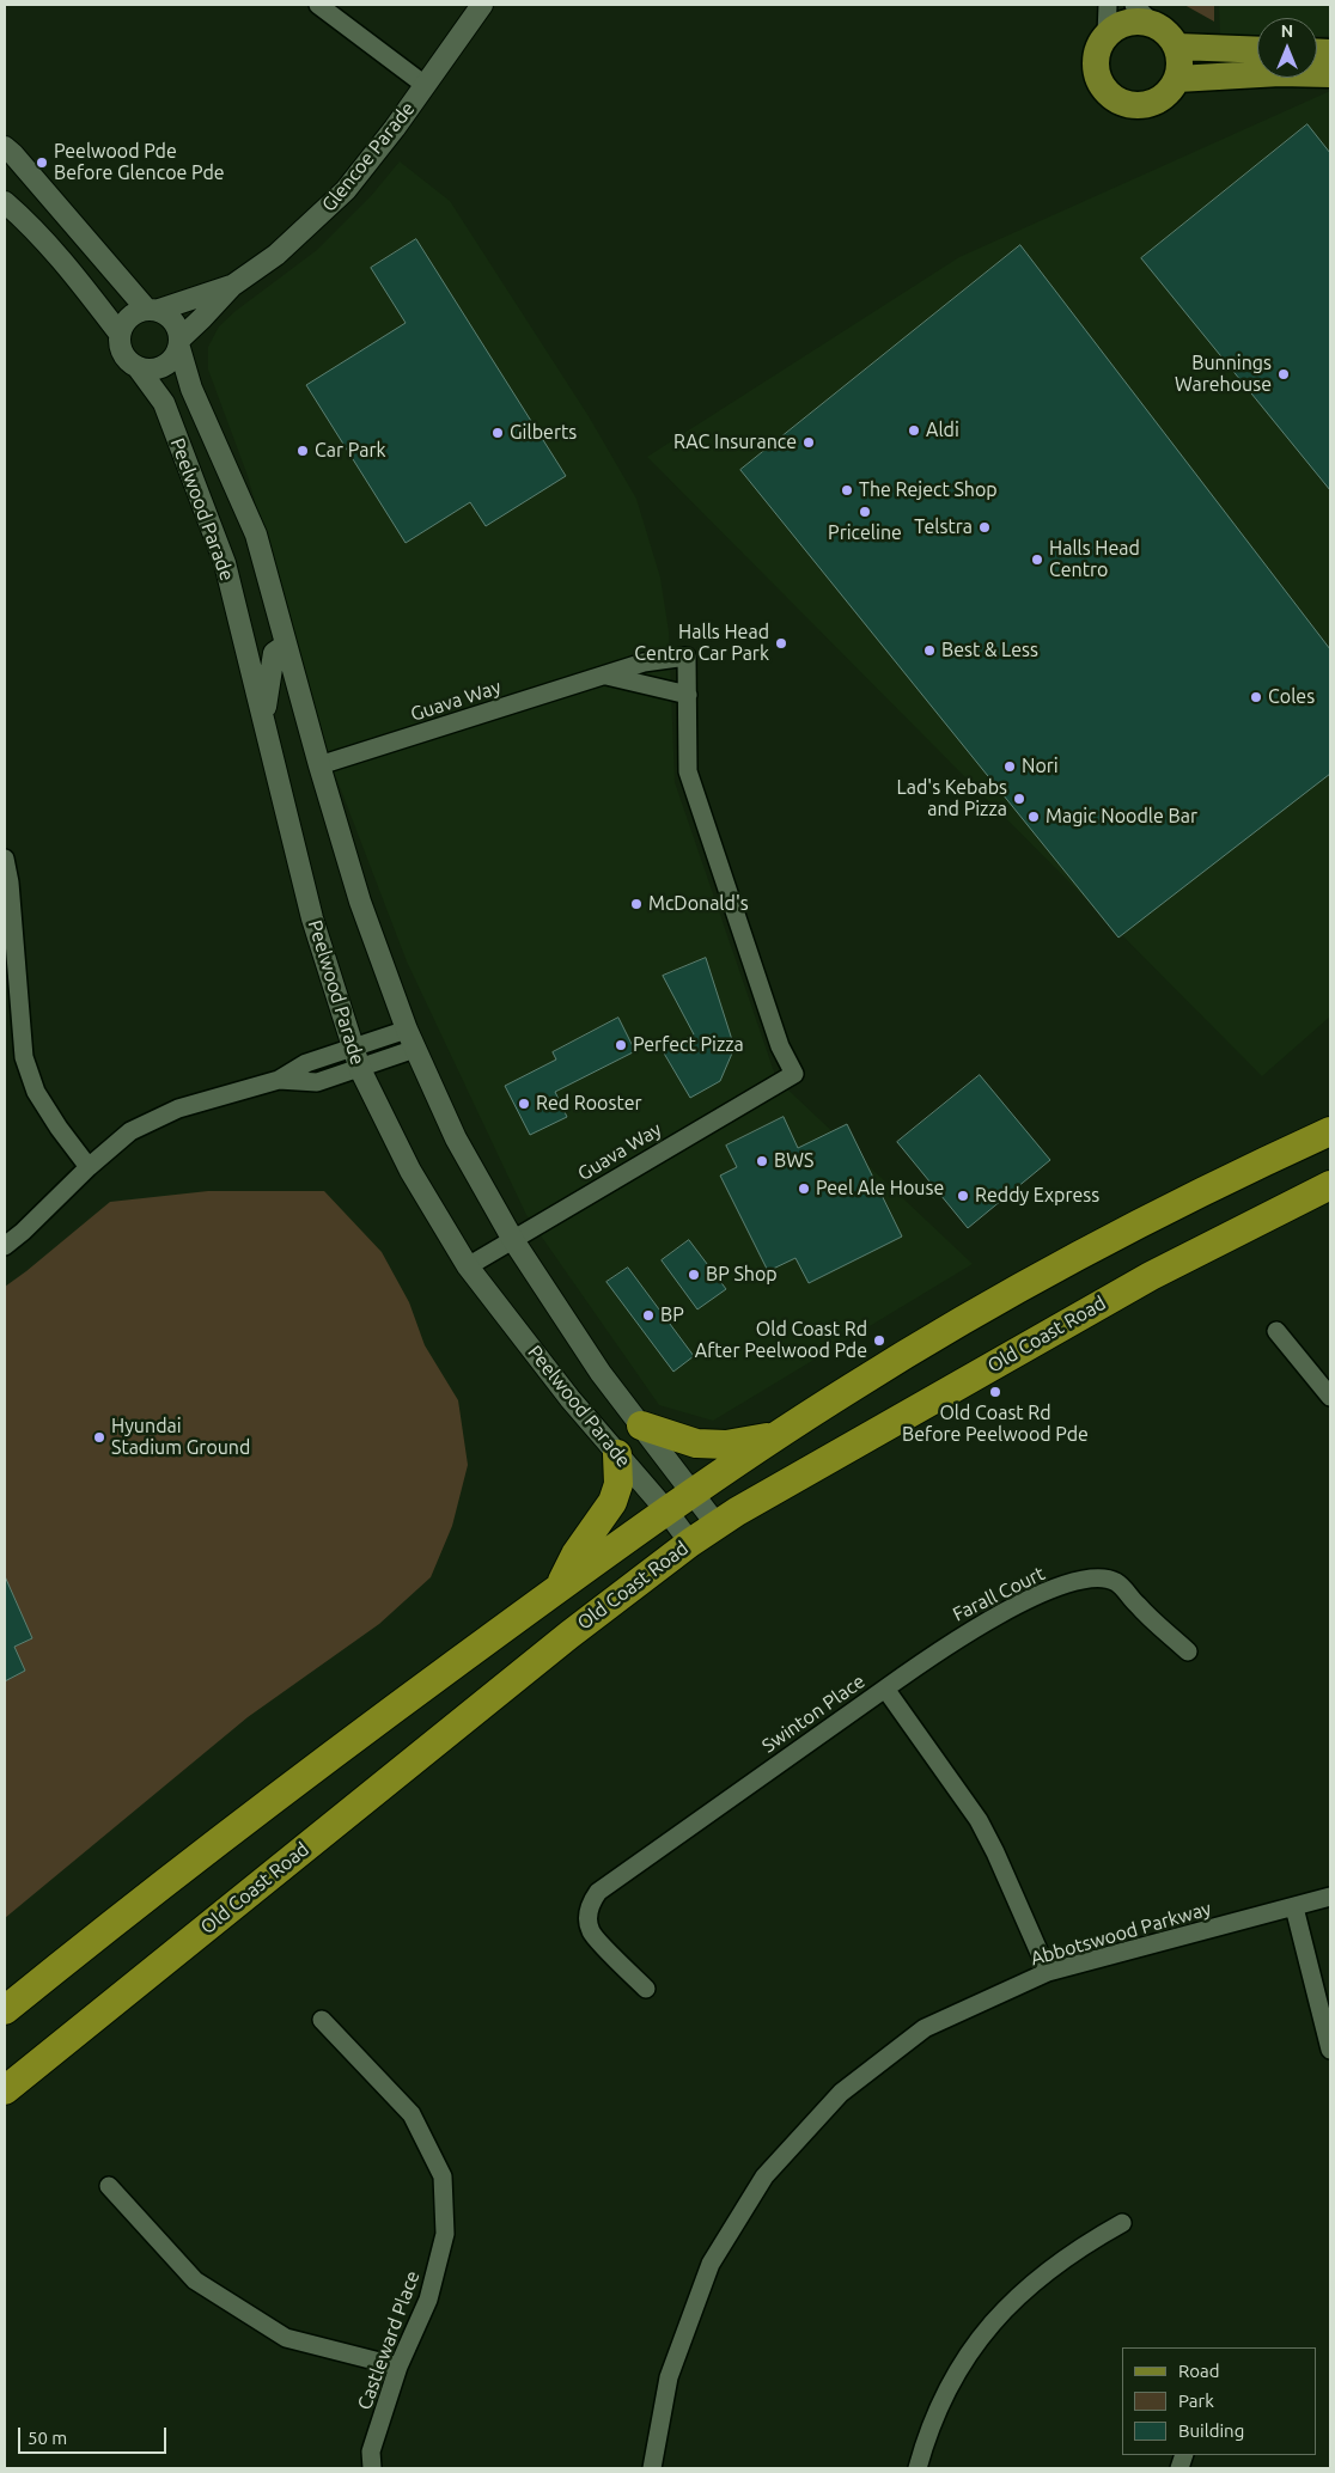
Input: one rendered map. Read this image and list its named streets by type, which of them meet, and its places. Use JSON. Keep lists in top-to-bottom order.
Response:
{
  "streets": {
    "highway": ["Old Coast Road"],
    "street": [
      "Glencoe Parade",
      "Peelwood Parade",
      "Guava Way",
      "Farall Court",
      "Swinton Place",
      "Abbotswood Parkway",
      "Castleward Place"
    ]
  },
  "crossings": [
    ["Glencoe Parade", "Peelwood Parade"],
    ["Peelwood Parade", "Guava Way"],
    ["Peelwood Parade", "Old Coast Road"],
    ["Farall Court", "Swinton Place"],
    ["Swinton Place", "Abbotswood Parkway"]
  ],
  "places": [
    "Peelwood Pde Before Glencoe Pde",
    "Bunnings Warehouse",
    "Aldi",
    "Gilberts",
    "RAC Insurance",
    "Car Park",
    "The Reject Shop",
    "Priceline",
    "Telstra",
    "Halls Head Centro",
    "Halls Head Centro Car Park",
    "Best & Less",
    "Coles",
    "Nori",
    "Lad's Kebabs and Pizza",
    "Magic Noodle Bar",
    "McDonald's",
    "Perfect Pizza",
    "Red Rooster",
    "BWS",
    "Peel Ale House",
    "Reddy Express",
    "BP Shop",
    "BP",
    "Old Coast Rd After Peelwood Pde",
    "Old Coast Rd Before Peelwood Pde",
    "Hyundai Stadium Ground"
  ],
  "legend": ["Road", "Park", "Building"],
  "scale_bar": "50 m",
  "north": "top"
}
